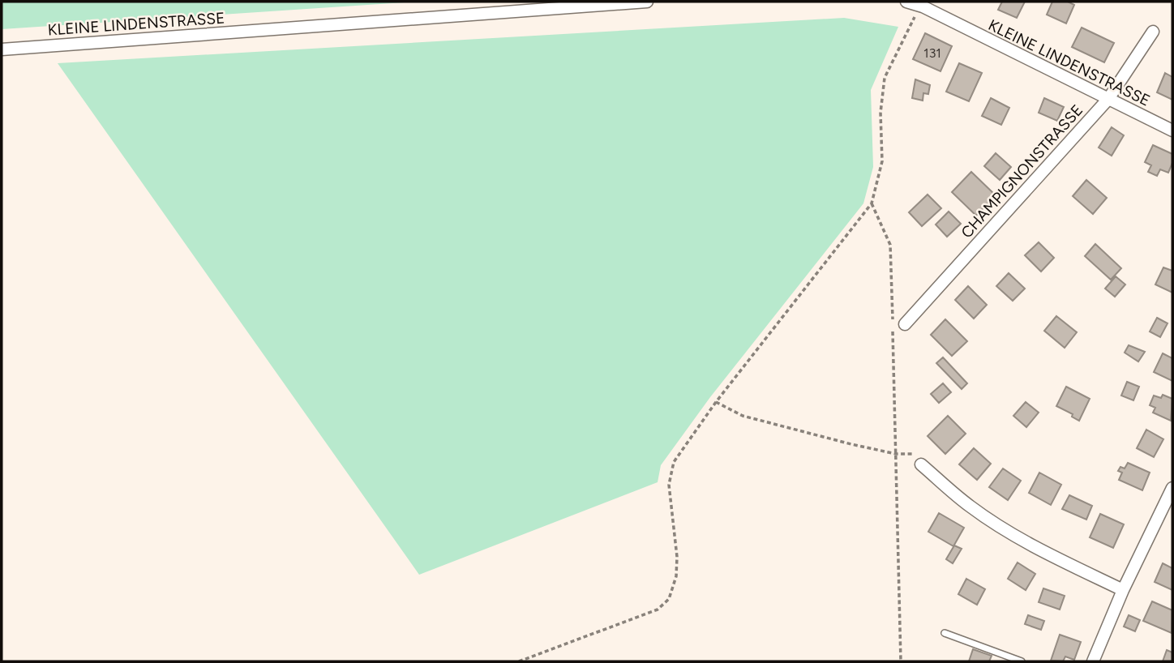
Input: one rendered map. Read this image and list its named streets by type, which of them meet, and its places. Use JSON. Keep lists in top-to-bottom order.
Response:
{
  "streets": {
    "street": ["KLEINE LINDENSTRASSE", "CHAMPIGNONSTRASSE"]
  },
  "crossings": [
    ["KLEINE LINDENSTRASSE", "CHAMPIGNONSTRASSE"]
  ],
  "house_numbers": ["131"]
}
